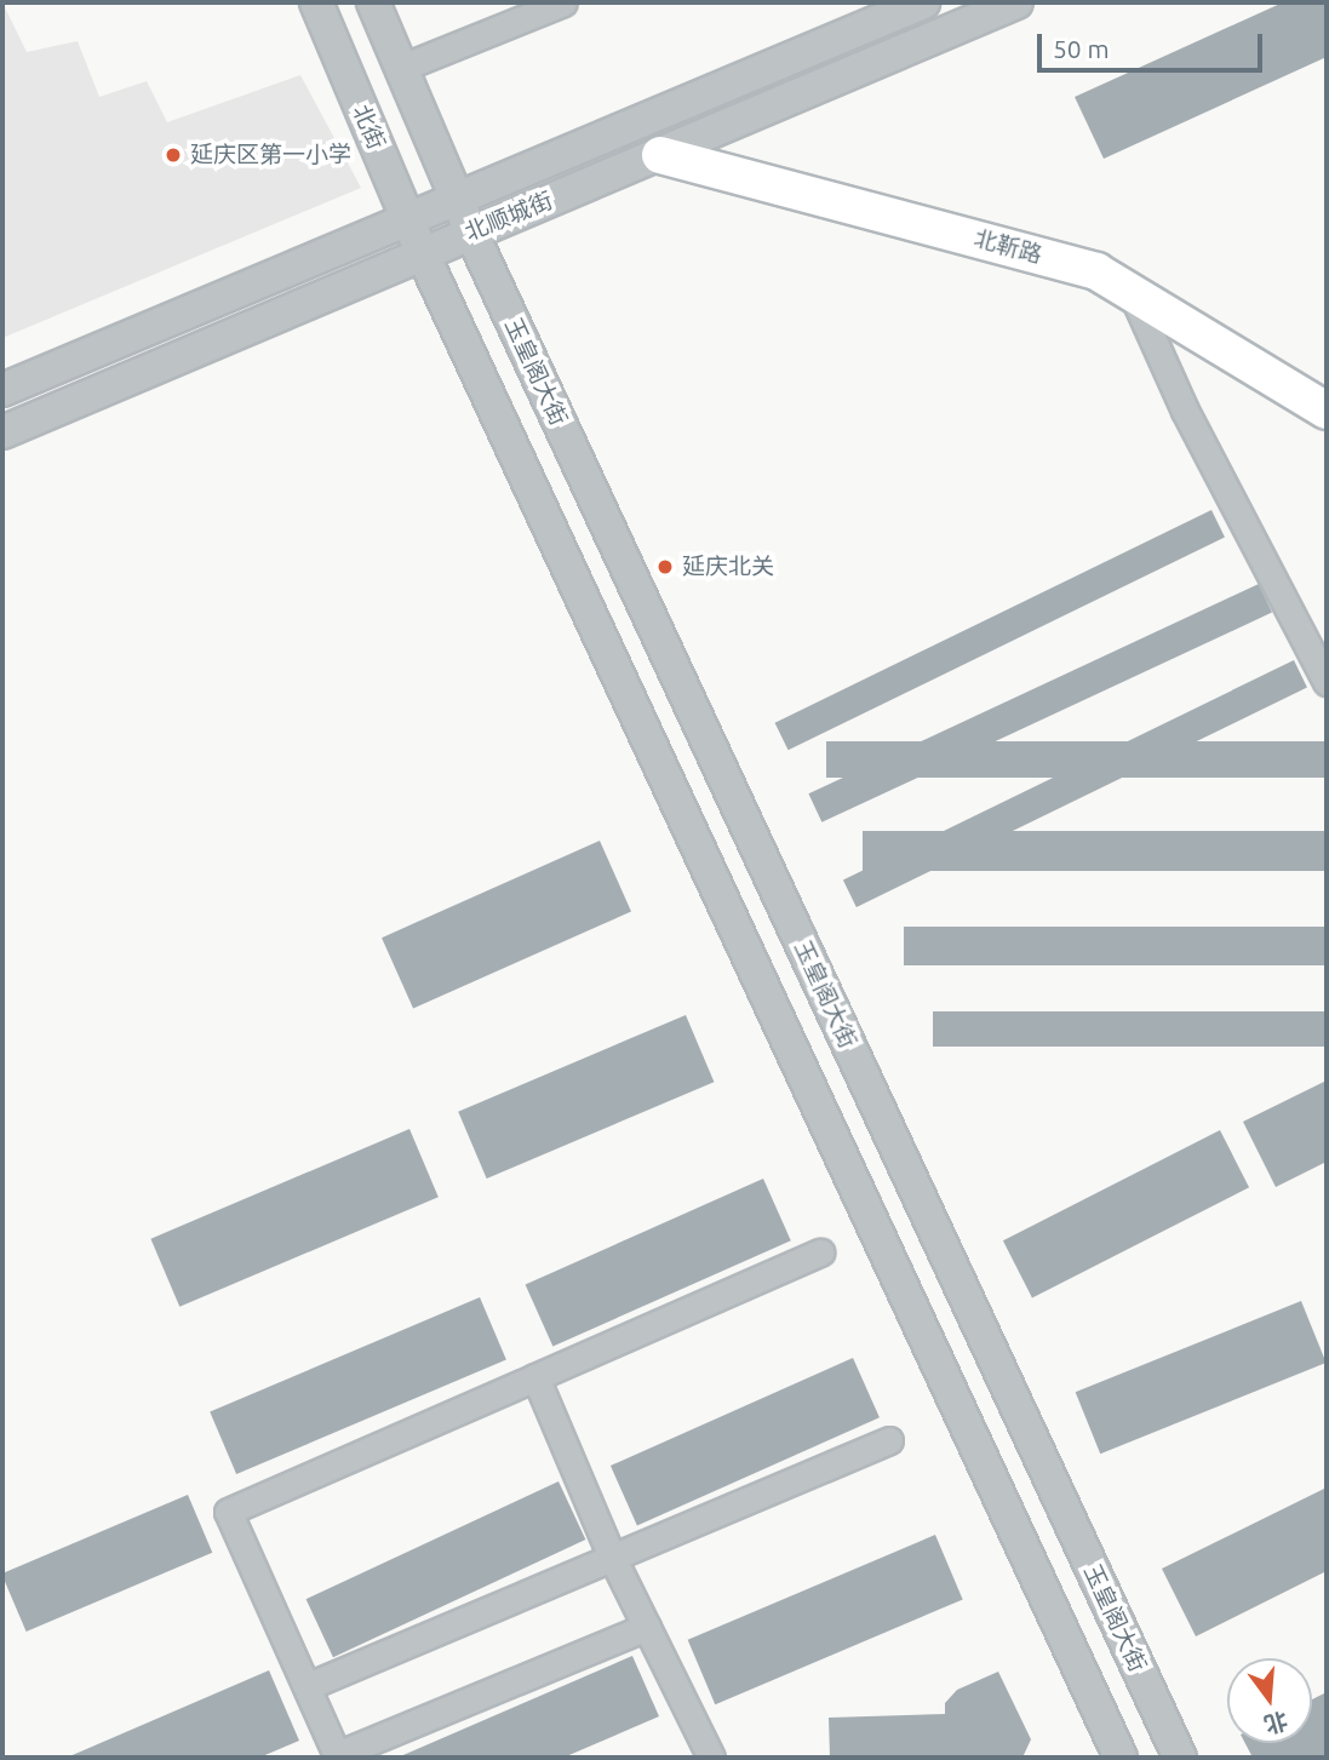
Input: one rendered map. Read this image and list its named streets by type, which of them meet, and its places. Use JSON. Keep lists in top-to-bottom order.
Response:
{
  "streets": {
    "main road": ["北靳路"],
    "street": ["北街", "北顺城街", "玉皇阁大街"]
  },
  "crossings": [
    ["北街", "北顺城街"],
    ["北顺城街", "北靳路"],
    ["北顺城街", "玉皇阁大街"]
  ],
  "places": ["延庆区第一小学", "延庆北关"],
  "scale_bar": "50 m",
  "north": "bottom"
}
